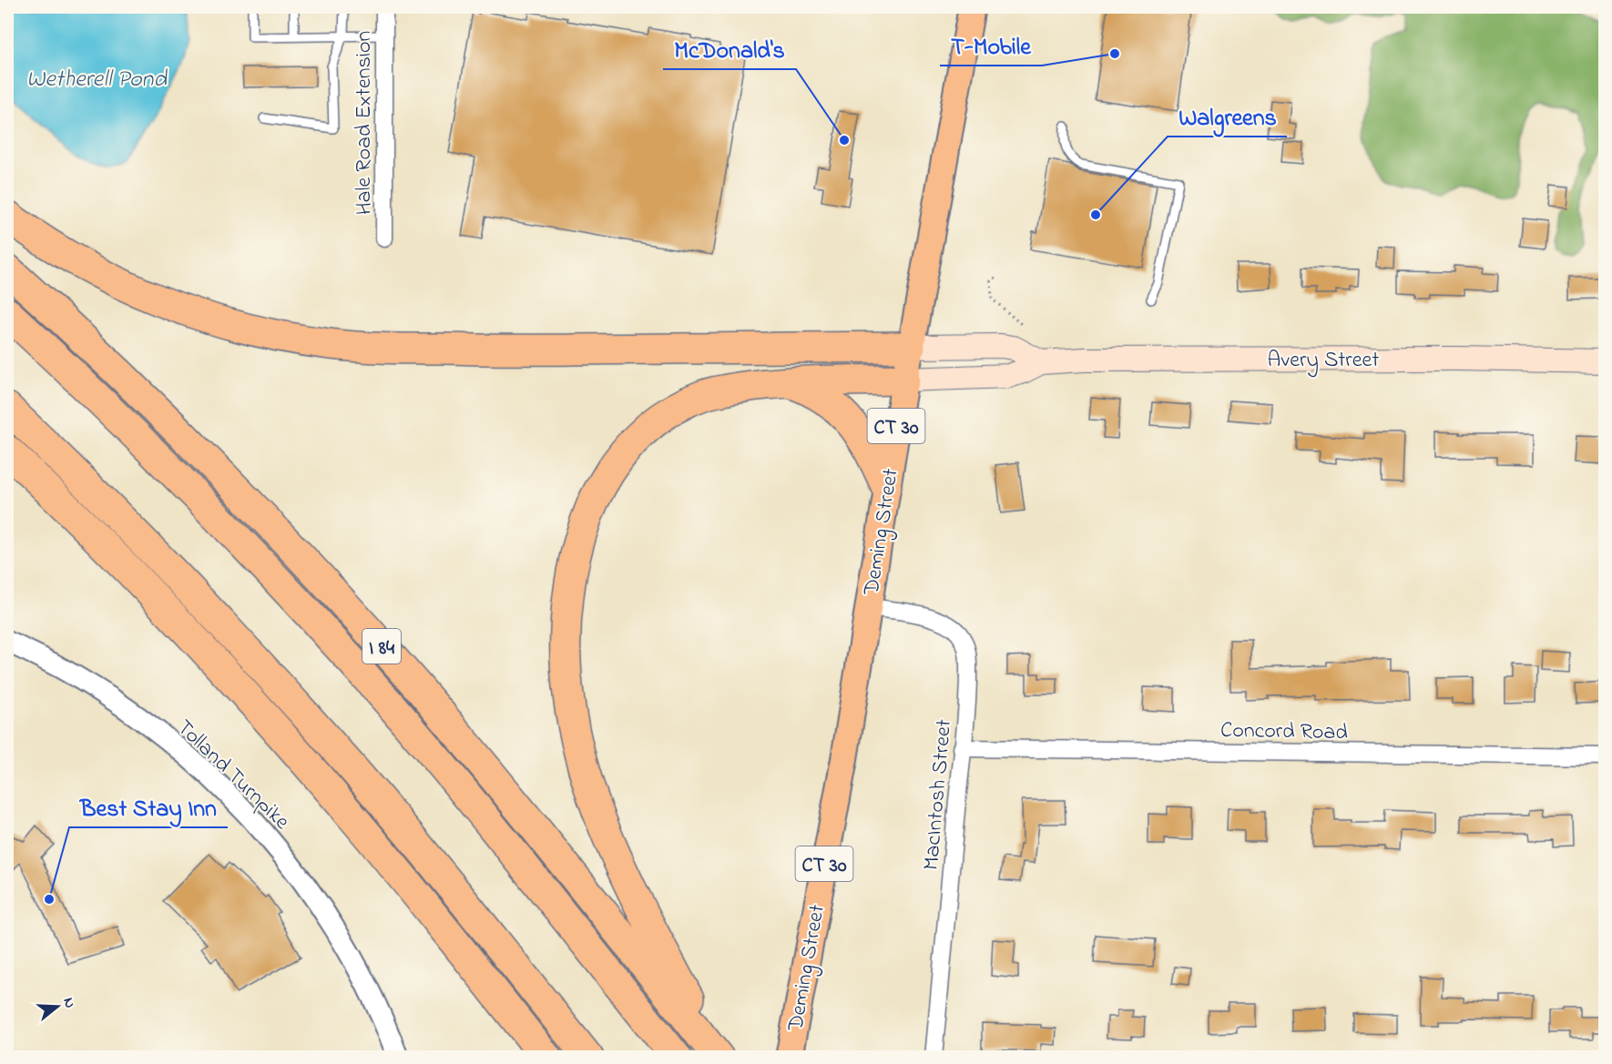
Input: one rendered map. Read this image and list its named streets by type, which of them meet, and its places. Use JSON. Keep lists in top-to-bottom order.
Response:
{
  "streets": {
    "highway": ["I 84"],
    "main road": ["Avery Street", "CT 30", "Deming Street"],
    "street": [
      "Hale Road Extension",
      "Concord Road",
      "Tolland Turnpike",
      "MacIntosh Street"
    ]
  },
  "crossings": [
    ["Avery Street", "Deming Street"],
    ["Deming Street", "MacIntosh Street"],
    ["Concord Road", "MacIntosh Street"]
  ],
  "water": ["Wetherell Pond"],
  "places": [
    "T-Mobile",
    "McDonald's",
    "Walgreens",
    "Best Stay Inn"
  ],
  "north": "right"
}
